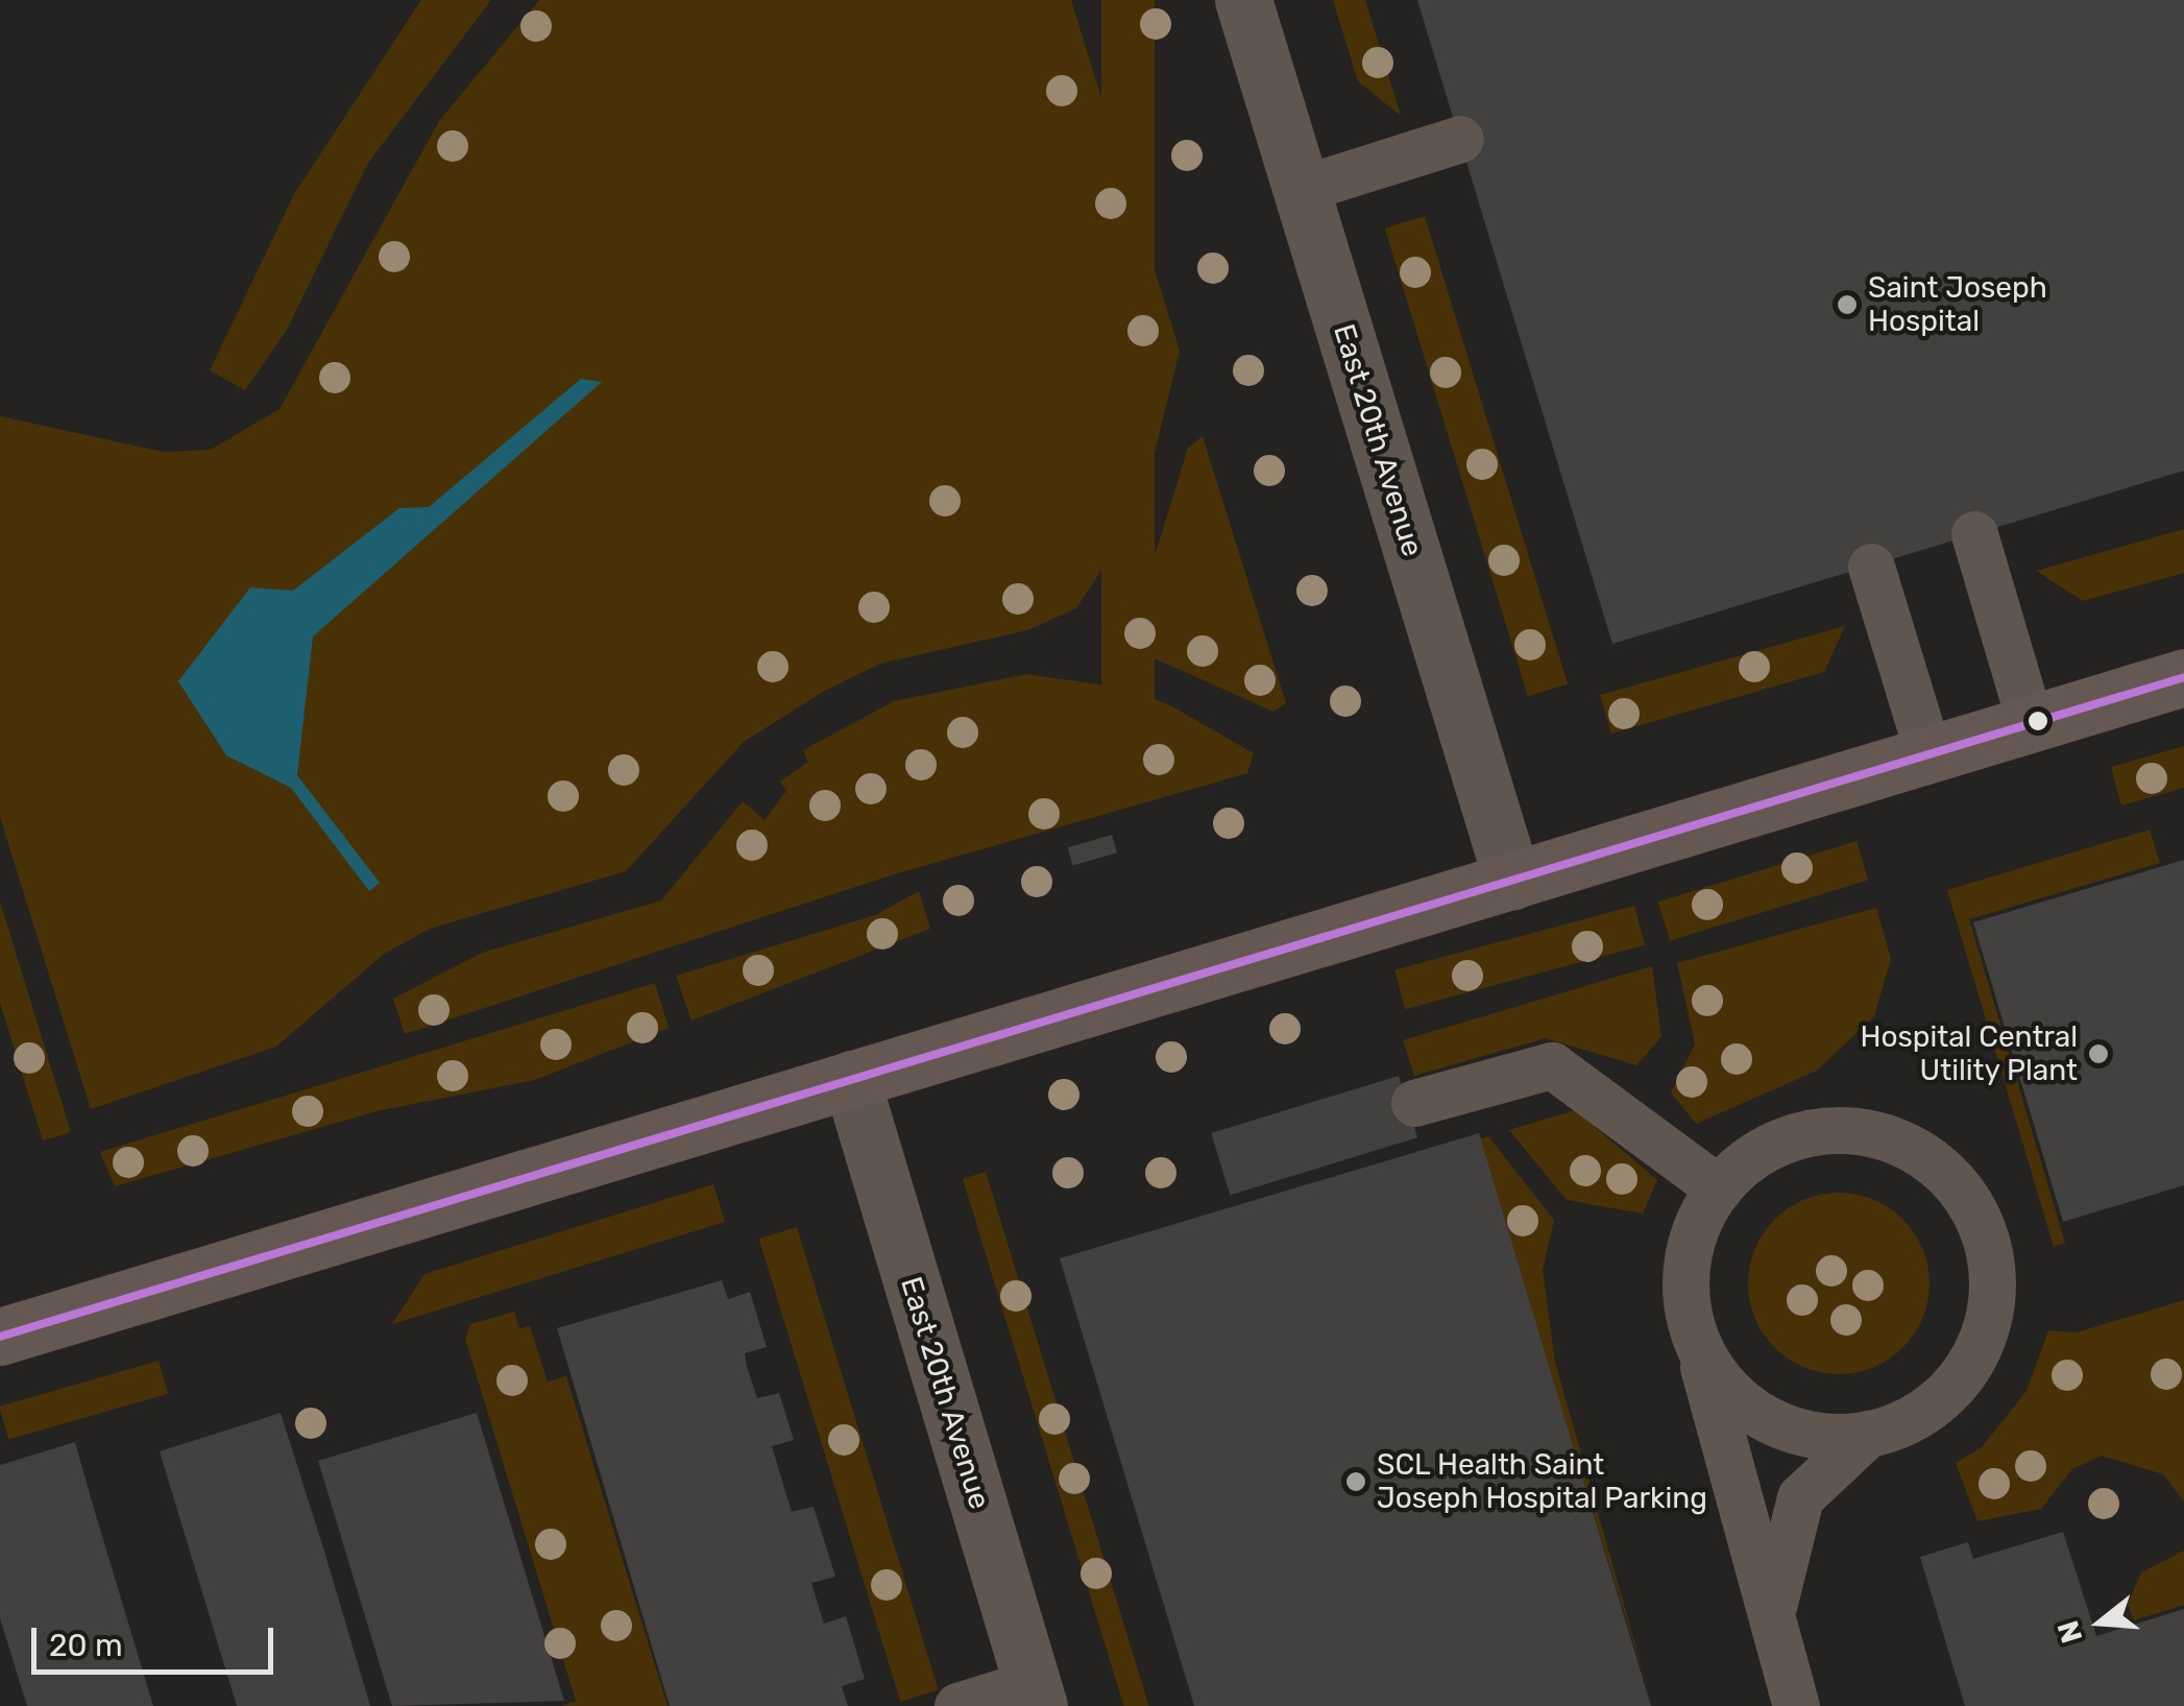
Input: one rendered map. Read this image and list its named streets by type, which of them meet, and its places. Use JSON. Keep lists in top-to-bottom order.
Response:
{
  "streets": {
    "street": ["East 20th Avenue"]
  },
  "places": ["Saint Joseph Hospital", "Hospital Central Utility Plant", "SCL Health Saint Joseph Hospital Parking"],
  "scale_bar": "20 m",
  "north": "left"
}
